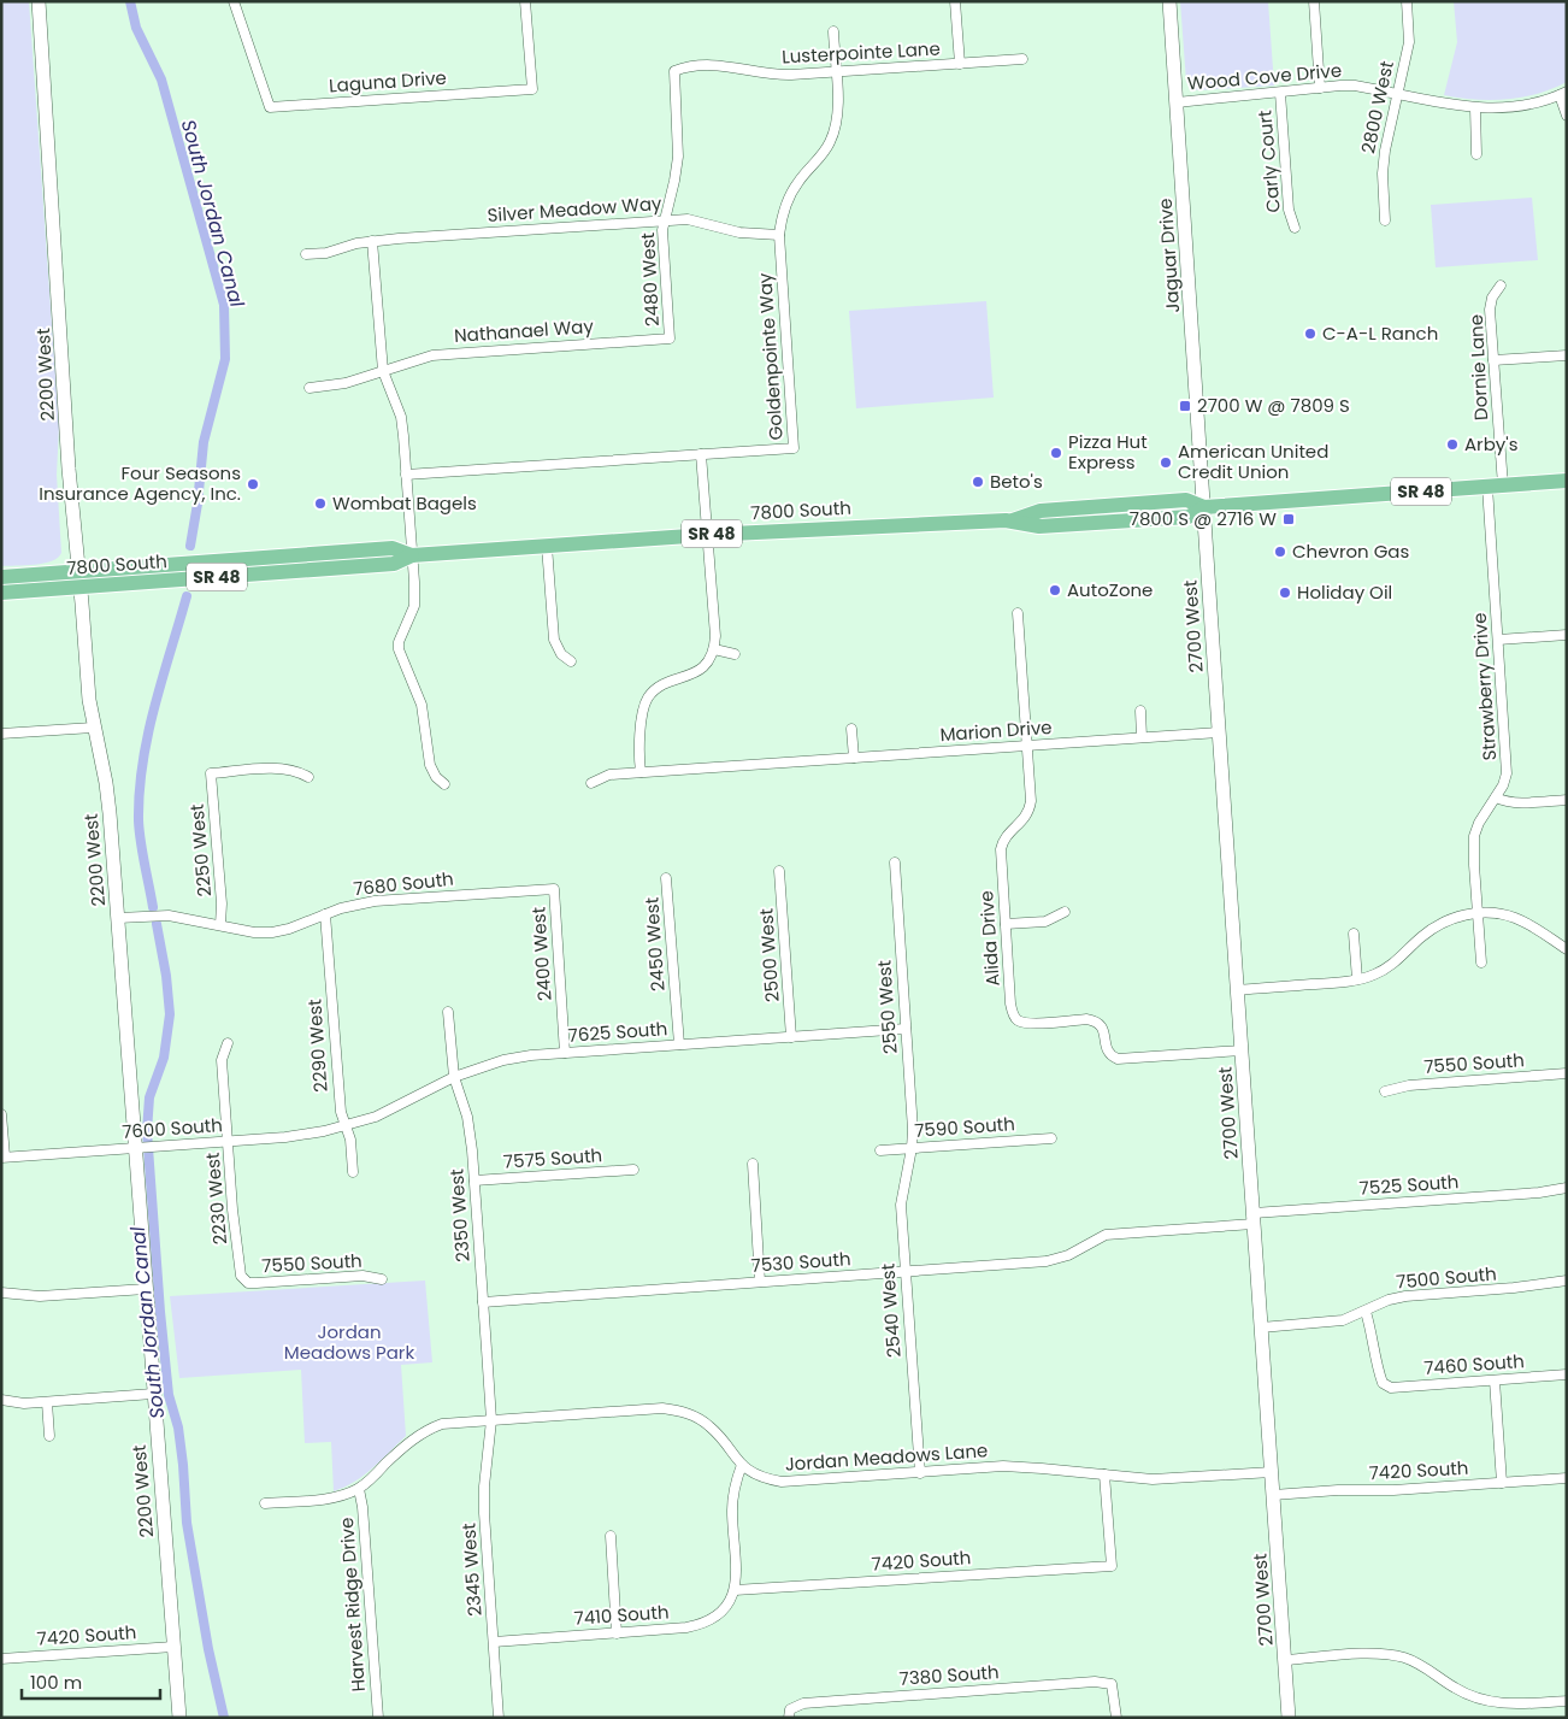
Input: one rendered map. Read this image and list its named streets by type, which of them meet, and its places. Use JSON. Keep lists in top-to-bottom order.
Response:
{
  "streets": {
    "main road": [
      "Jaguar Drive",
      "2200 West",
      "SR 48",
      "7800 South",
      "2700 West"
    ],
    "street": [
      "Lusterpointe Lane",
      "Wood Cove Drive",
      "Laguna Drive",
      "2800 West",
      "Carly Court",
      "Silver Meadow Way",
      "2480 West",
      "Nathanael Way",
      "Goldenpointe Way",
      "Dornie Lane",
      "Strawberry Drive",
      "Marion Drive",
      "2250 West",
      "7680 South",
      "Alida Drive",
      "2450 West",
      "2400 West",
      "2500 West",
      "2550 West",
      "7625 South",
      "2290 West",
      "7550 South",
      "7590 South",
      "7600 South",
      "7575 South",
      "7525 South",
      "2230 West",
      "2350 West",
      "7530 South",
      "7500 South",
      "2540 West",
      "7460 South",
      "Jordan Meadows Lane",
      "7420 South",
      "2345 West",
      "Harvest Ridge Drive",
      "7410 South",
      "7380 South"
    ]
  },
  "crossings": [
    ["Lusterpointe Lane", "Silver Meadow Way"],
    ["Lusterpointe Lane", "2480 West"],
    ["Lusterpointe Lane", "Goldenpointe Way"],
    ["Wood Cove Drive", "2800 West"],
    ["Wood Cove Drive", "Carly Court"],
    ["Wood Cove Drive", "Jaguar Drive"],
    ["Silver Meadow Way", "2480 West"],
    ["Silver Meadow Way", "Goldenpointe Way"],
    ["Jaguar Drive", "7800 South"],
    ["Jaguar Drive", "2700 West"],
    ["2480 West", "Nathanael Way"],
    ["Dornie Lane", "7800 South"],
    ["Dornie Lane", "Strawberry Drive"],
    ["2200 West", "7800 South"],
    ["2200 West", "7680 South"],
    ["2200 West", "7600 South"],
    ["2200 West", "7420 South"],
    ["7800 South", "2700 West"],
    ["7800 South", "Strawberry Drive"],
    ["2700 West", "Marion Drive"],
    ["2700 West", "Alida Drive"],
    ["2700 West", "7525 South"],
    ["2700 West", "7500 South"],
    ["2700 West", "Jordan Meadows Lane"],
    ["2700 West", "7420 South"],
    ["Marion Drive", "Alida Drive"],
    ["2250 West", "7680 South"],
    ["7680 South", "2400 West"],
    ["7680 South", "2290 West"],
    ["2450 West", "7625 South"],
    ["2400 West", "7625 South"],
    ["2500 West", "7625 South"],
    ["2550 West", "7625 South"],
    ["2550 West", "7590 South"],
    ["2550 West", "2540 West"],
    ["7625 South", "2290 West"],
    ["7625 South", "7600 South"],
    ["7625 South", "2350 West"],
    ["2290 West", "7600 South"],
    ["7550 South", "2230 West"],
    ["7590 South", "2540 West"],
    ["7600 South", "2230 West"],
    ["7575 South", "2350 West"],
    ["7525 South", "7530 South"],
    ["2350 West", "7530 South"],
    ["2350 West", "Jordan Meadows Lane"],
    ["2350 West", "2345 West"],
    ["7530 South", "2540 West"],
    ["7500 South", "7460 South"],
    ["2540 West", "Jordan Meadows Lane"],
    ["Jordan Meadows Lane", "7420 South"],
    ["Jordan Meadows Lane", "2345 West"],
    ["Jordan Meadows Lane", "Harvest Ridge Drive"],
    ["7420 South", "7410 South"],
    ["2345 West", "7410 South"]
  ],
  "water": ["South Jordan Canal"],
  "parks": ["Jordan Meadows Park"],
  "places": {
    "other": [
      "C-A-L Ranch",
      "Arby's",
      "Pizza Hut Express",
      "American United Credit Union",
      "Beto's",
      "Four Seasons Insurance Agency, Inc.",
      "Wombat Bagels",
      "Chevron Gas",
      "AutoZone",
      "Holiday Oil"
    ],
    "transit": ["2700 W @ 7809 S", "7800 S @ 2716 W"]
  },
  "scale_bar": "100 m"
}
